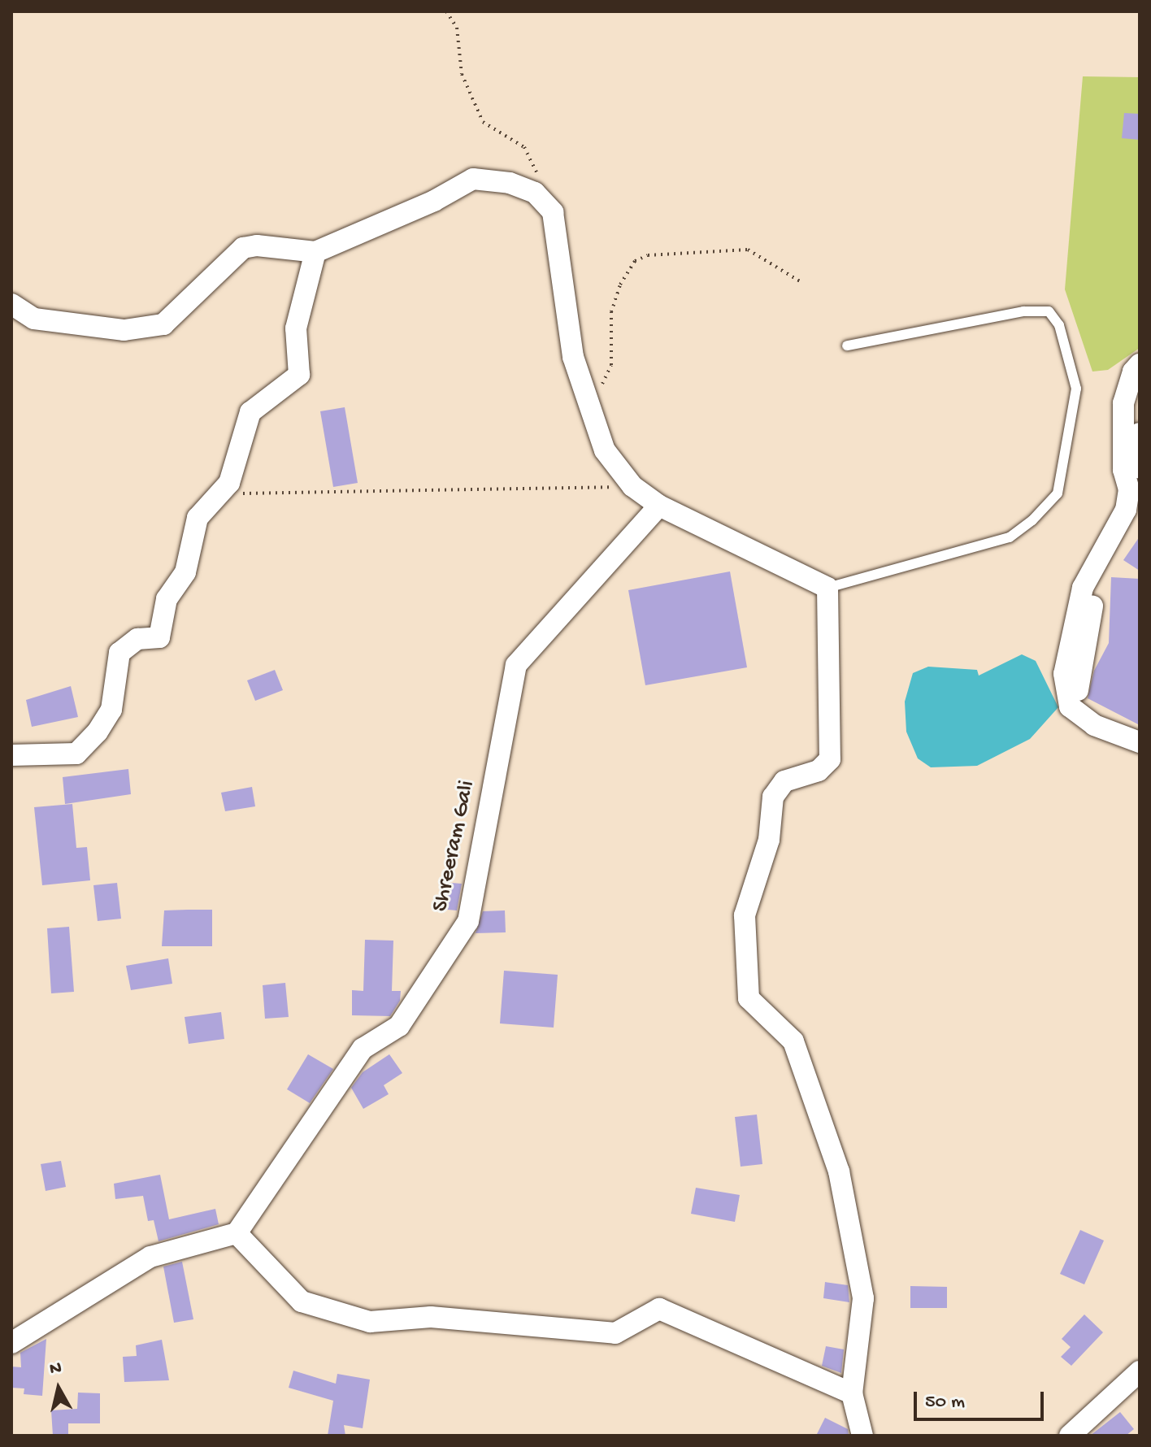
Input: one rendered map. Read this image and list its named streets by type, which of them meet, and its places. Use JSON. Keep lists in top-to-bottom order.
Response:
{
  "streets": {
    "street": ["Shreeram Gali"]
  },
  "scale_bar": "50 m",
  "north": "top"
}
